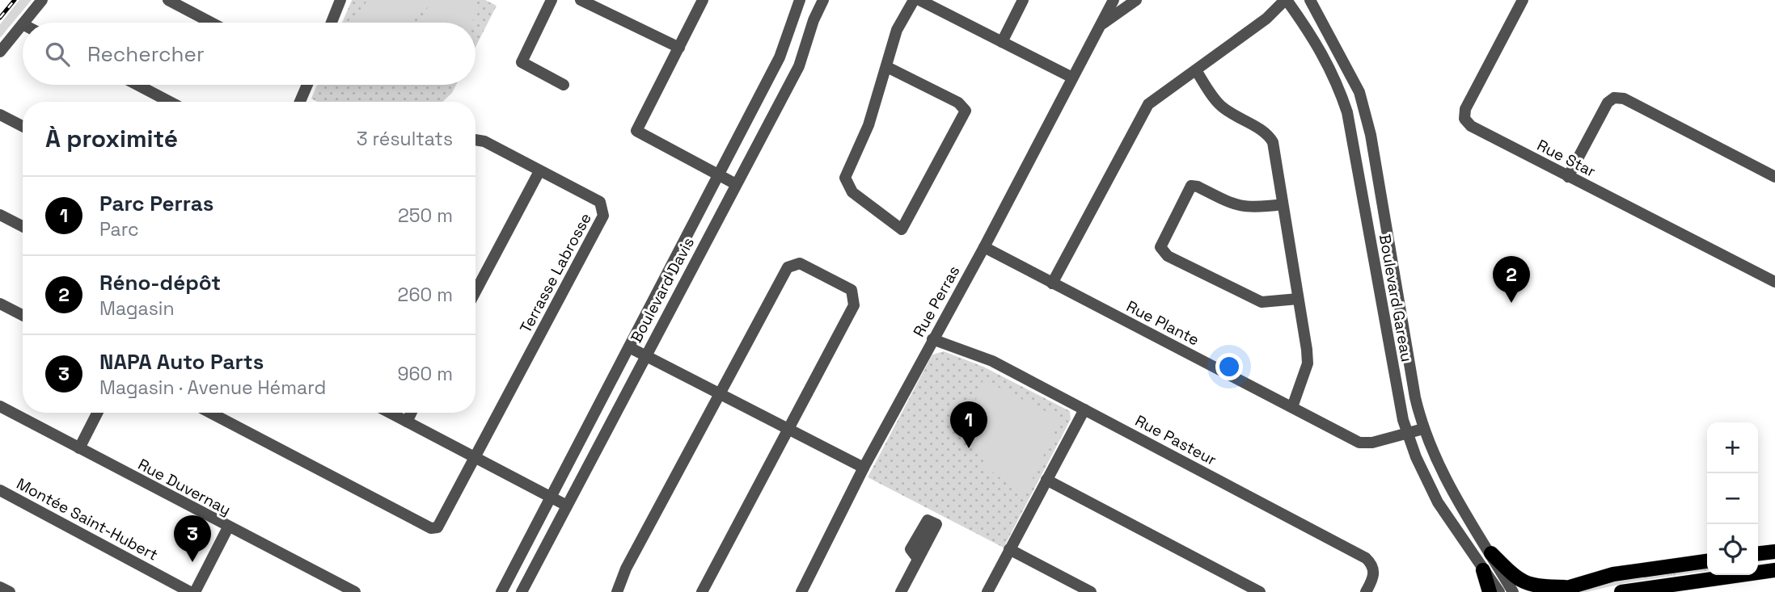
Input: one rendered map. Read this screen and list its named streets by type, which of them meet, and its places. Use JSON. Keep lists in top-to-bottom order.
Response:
{
  "streets": {
    "street": [
      "Rue Star",
      "Terrasse Labrosse",
      "Boulevard Davis",
      "Boulevard Gareau",
      "Rue Perras",
      "Rue Plante",
      "Rue Pasteur",
      "Rue Duvernay",
      "Montée Saint-Hubert"
    ]
  },
  "crossings": [
    ["Boulevard Gareau", "Rue Plante"],
    ["Rue Perras", "Rue Plante"],
    ["Rue Perras", "Rue Pasteur"]
  ],
  "page": {
    "search": "Rechercher",
    "heading": ["À proximité", "3 résultats"],
    "list": [
      {
        "mark": "1",
        "name": "Parc Perras",
        "note": "Parc",
        "value": "250 m"
      },
      {
        "mark": "2",
        "name": "Réno-dépôt",
        "note": "Magasin",
        "value": "260 m"
      },
      {
        "mark": "3",
        "name": "NAPA Auto Parts",
        "note": "Magasin · Avenue Hémard",
        "value": "960 m"
      }
    ],
    "pins": ["2", "1", "3"],
    "map_buttons": ["+", "−"]
  }
}
